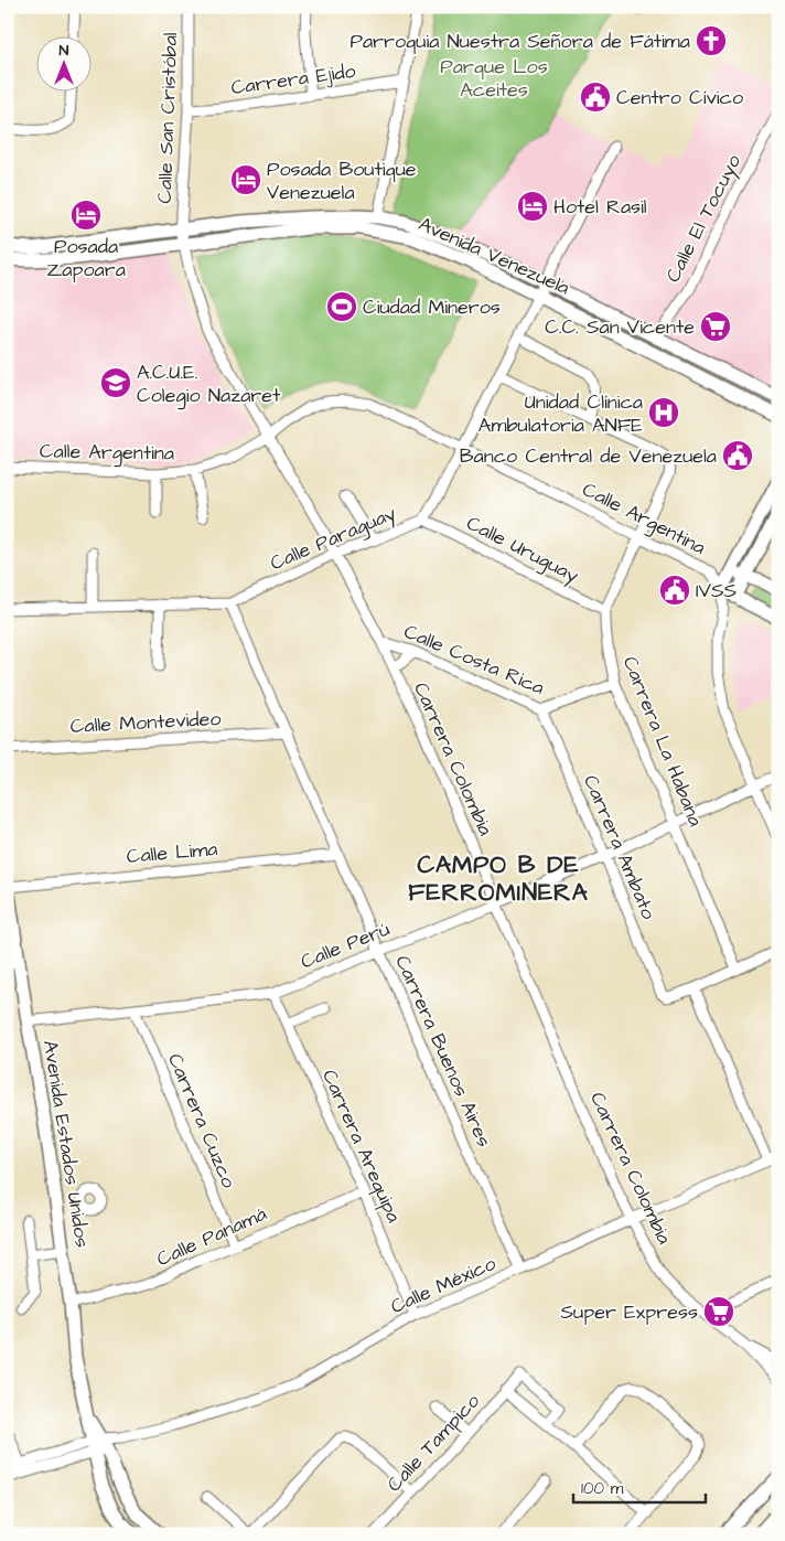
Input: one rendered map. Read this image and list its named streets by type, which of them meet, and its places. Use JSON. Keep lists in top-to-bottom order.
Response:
{
  "streets": {
    "street": [
      "Carrera Ejido",
      "Calle San Cristóbal",
      "Calle El Tocuyo",
      "Avenida Venezuela",
      "Calle Argentina",
      "Calle Paraguay",
      "Calle Uruguay",
      "Calle Costa Rica",
      "Calle Montevideo",
      "Carrera La Habana",
      "Carrera Colombia",
      "Carrera Ambato",
      "Calle Lima",
      "Calle Perú",
      "Carrera Buenos Aires",
      "Carrera Cuzco",
      "Avenida Estados Unidos",
      "Carrera Arequipa",
      "Calle Panamá",
      "Calle México",
      "Calle Tampico"
    ]
  },
  "crossings": [
    ["Carrera Ejido", "Calle San Cristóbal"],
    ["Calle San Cristóbal", "Avenida Venezuela"],
    ["Calle San Cristóbal", "Carrera Colombia"],
    ["Calle El Tocuyo", "Avenida Venezuela"],
    ["Avenida Venezuela", "Calle Paraguay"],
    ["Avenida Venezuela", "Carrera Colombia"],
    ["Calle Argentina", "Calle Paraguay"],
    ["Calle Argentina", "Carrera La Habana"],
    ["Calle Argentina", "Carrera Colombia"],
    ["Calle Paraguay", "Calle Uruguay"],
    ["Calle Paraguay", "Carrera Colombia"],
    ["Calle Paraguay", "Carrera Buenos Aires"],
    ["Calle Uruguay", "Carrera La Habana"],
    ["Calle Costa Rica", "Carrera La Habana"],
    ["Calle Costa Rica", "Carrera Colombia"],
    ["Calle Costa Rica", "Carrera Ambato"],
    ["Calle Montevideo", "Carrera Buenos Aires"],
    ["Carrera La Habana", "Calle Perú"],
    ["Carrera Colombia", "Calle Perú"],
    ["Carrera Colombia", "Calle México"],
    ["Carrera Ambato", "Calle Perú"],
    ["Calle Lima", "Carrera Buenos Aires"],
    ["Calle Lima", "Avenida Estados Unidos"],
    ["Calle Perú", "Carrera Buenos Aires"],
    ["Calle Perú", "Carrera Cuzco"],
    ["Calle Perú", "Avenida Estados Unidos"],
    ["Calle Perú", "Carrera Arequipa"],
    ["Carrera Buenos Aires", "Calle México"],
    ["Carrera Cuzco", "Calle Panamá"],
    ["Avenida Estados Unidos", "Calle Panamá"],
    ["Avenida Estados Unidos", "Calle México"],
    ["Carrera Arequipa", "Calle Panamá"],
    ["Carrera Arequipa", "Calle México"]
  ],
  "districts": ["CAMPO B DE FERROMINERA"],
  "parks": ["Parque Los Aceites"],
  "places": {
    "church": ["Parroquia Nuestra Señora de Fátima"],
    "public building": ["Centro Cívico", "Banco Central de Venezuela", "IVSS"],
    "hotel": ["Posada Boutique Venezuela", "Hotel Rasil", "Posada Zapoara"],
    "sports": ["Ciudad Mineros"],
    "supermarket": ["C.C. San Vicente", "Super Express"],
    "school or university": ["A.C.U.E. Colegio Nazaret"],
    "hospital": ["Unidad Clínica Ambulatoria ANFE"]
  },
  "scale_bar": "100 m",
  "north": "top"
}
